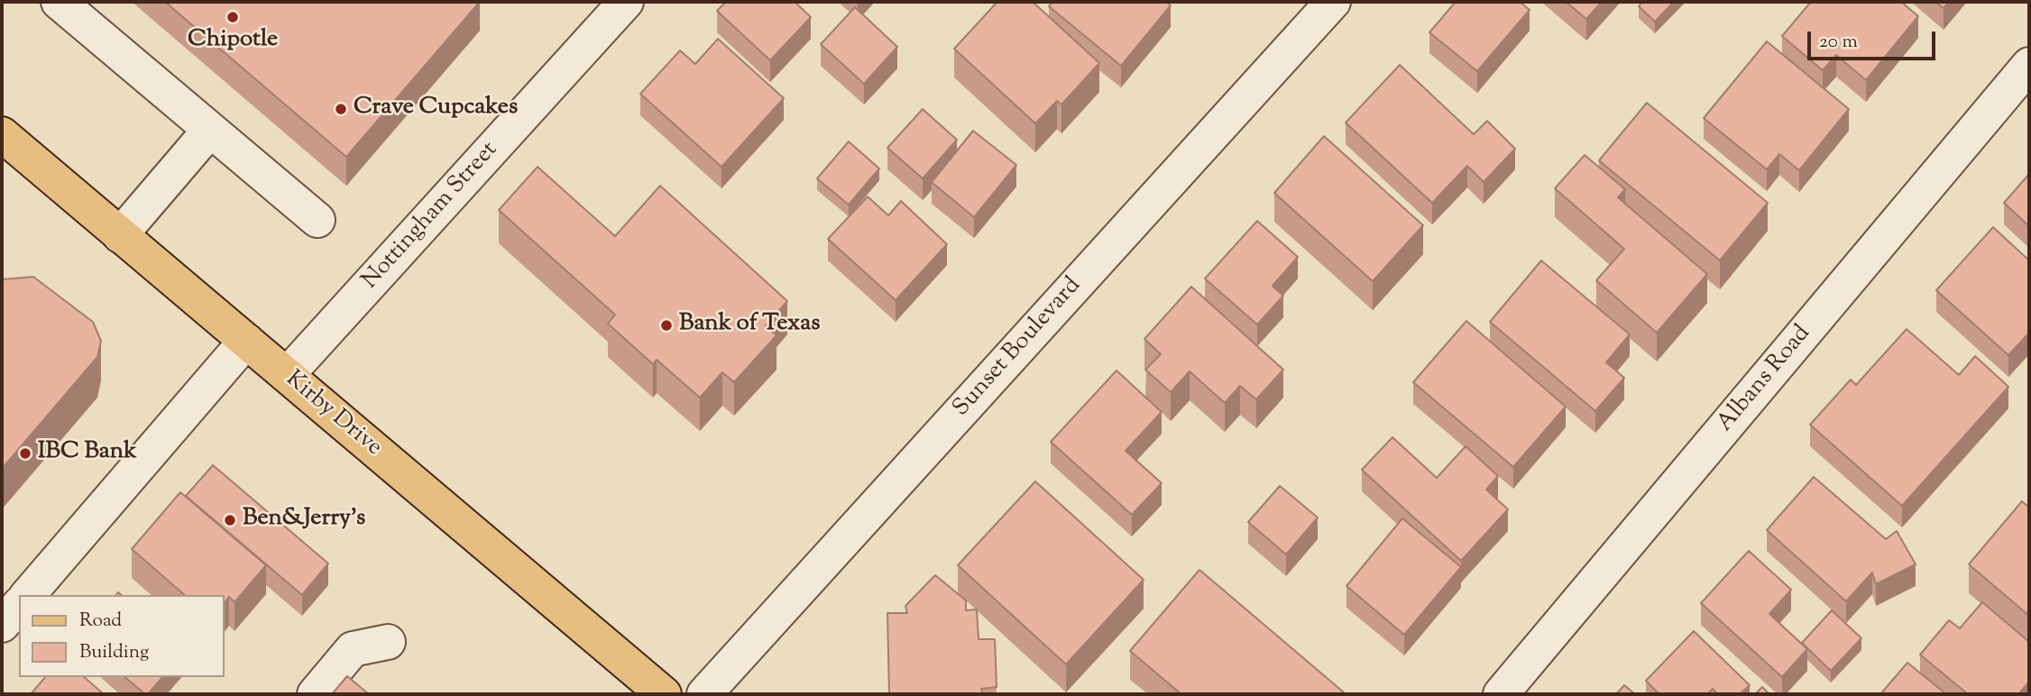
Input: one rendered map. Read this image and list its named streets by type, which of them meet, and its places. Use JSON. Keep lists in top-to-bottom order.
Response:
{
  "streets": {
    "main road": ["Kirby Drive"],
    "street": ["Nottingham Street", "Sunset Boulevard", "Albans Road"]
  },
  "crossings": [
    ["Nottingham Street", "Kirby Drive"]
  ],
  "places": [
    "Chipotle",
    "Crave Cupcakes",
    "Bank of Texas",
    "IBC Bank",
    "Ben&Jerry’s"
  ],
  "legend": ["Road", "Building"],
  "scale_bar": "20 m"
}
